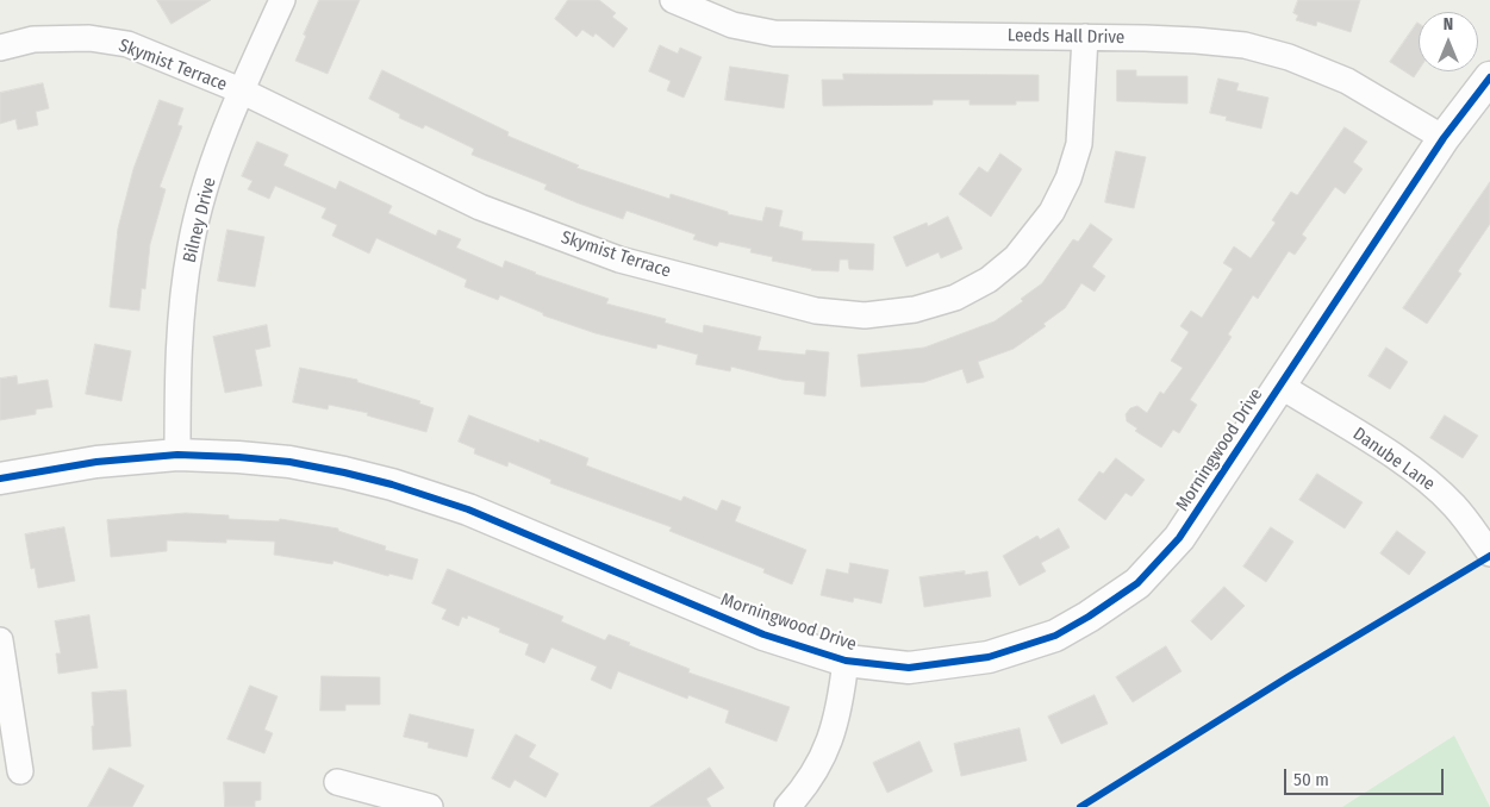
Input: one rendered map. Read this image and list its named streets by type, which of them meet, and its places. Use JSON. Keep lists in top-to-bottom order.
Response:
{
  "streets": {
    "street": [
      "Leeds Hall Drive",
      "Skymist Terrace",
      "Bilney Drive",
      "Morningwood Drive",
      "Danube Lane"
    ]
  },
  "crossings": [
    ["Leeds Hall Drive", "Skymist Terrace"],
    ["Leeds Hall Drive", "Morningwood Drive"],
    ["Skymist Terrace", "Bilney Drive"],
    ["Bilney Drive", "Morningwood Drive"],
    ["Morningwood Drive", "Danube Lane"]
  ],
  "scale_bar": "50 m",
  "north": "top"
}
